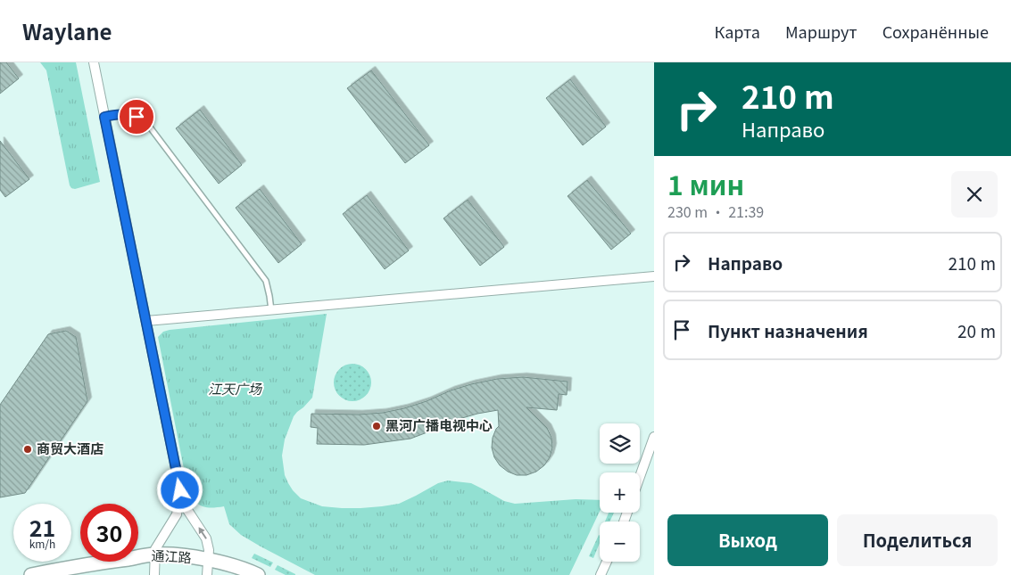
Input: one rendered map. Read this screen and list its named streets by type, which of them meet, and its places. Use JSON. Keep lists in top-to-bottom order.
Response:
{
  "streets": {
    "main road": ["通江路"]
  },
  "parks": ["江天广场"],
  "places": ["黑河广播电视中心", "商贸大酒店"],
  "page": {
    "header": "Waylane",
    "nav": ["Карта", "Маршрут", "Сохранённые"],
    "turn": ["210 m", "Направо"],
    "heading": ["1 мин", "230 m · 21:39"],
    "list": [
      {
        "name": "Направо",
        "value": "210 m"
      },
      {
        "name": "Пункт назначения",
        "value": "20 m"
      }
    ],
    "map_buttons": ["+", "−"],
    "speed": "21 km/h",
    "limit": "30",
    "buttons": ["Выход", "Поделиться"]
  }
}
